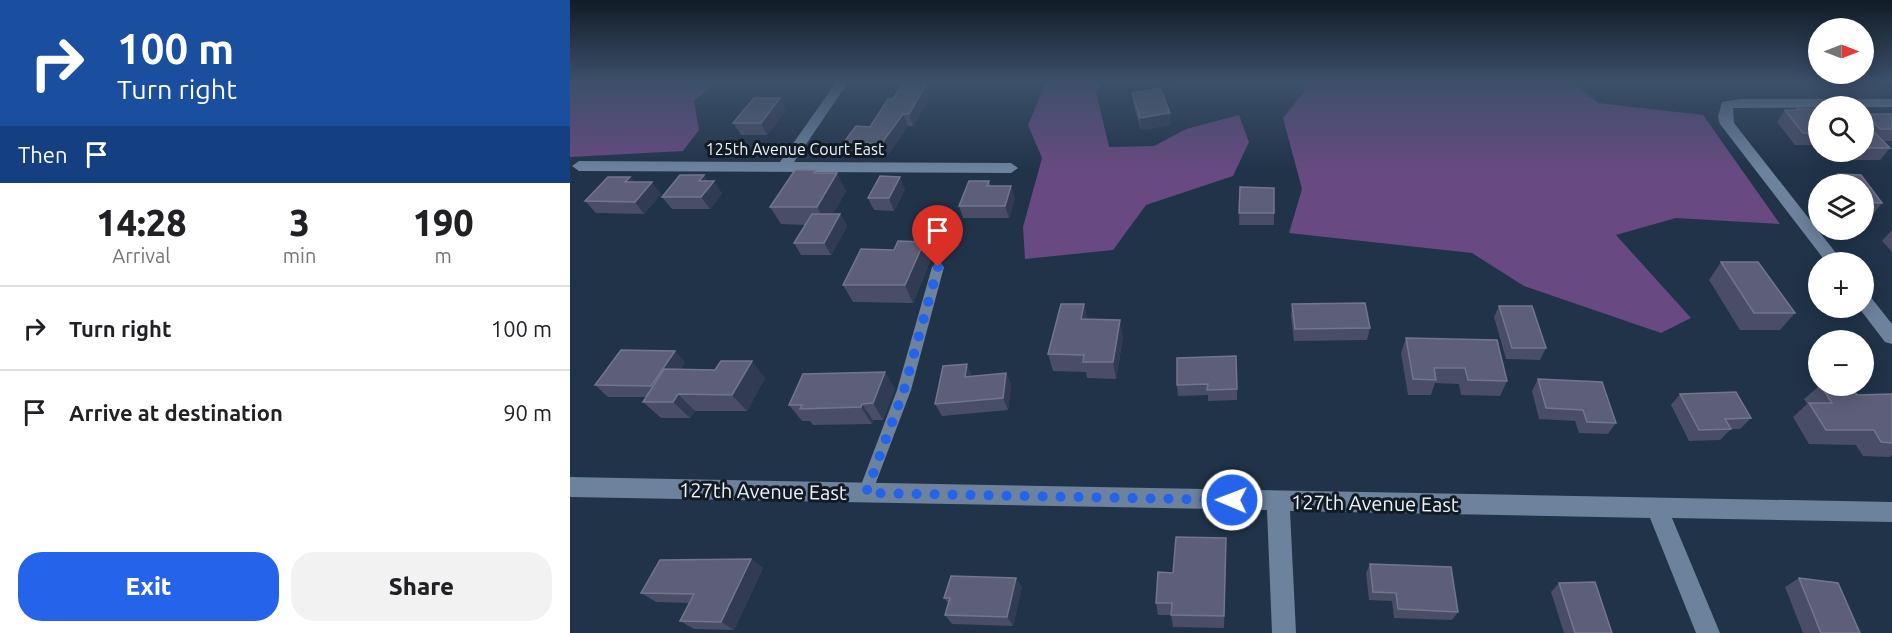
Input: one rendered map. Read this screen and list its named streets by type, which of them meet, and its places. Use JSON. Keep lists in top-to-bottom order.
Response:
{
  "streets": {
    "street": ["125th Avenue Court East", "127th Avenue East"]
  },
  "north": "right",
  "page": {
    "turn": ["100 m", "Turn right"],
    "map_buttons": ["+", "−"],
    "then": "Then",
    "eta": [
      "14:28",
      "Arrival",
      "3",
      "min",
      "190",
      "m"
    ],
    "list": [
      {
        "name": "Turn right",
        "value": "100 m"
      },
      {
        "name": "Arrive at destination",
        "value": "90 m"
      }
    ],
    "buttons": ["Exit", "Share"]
  }
}
